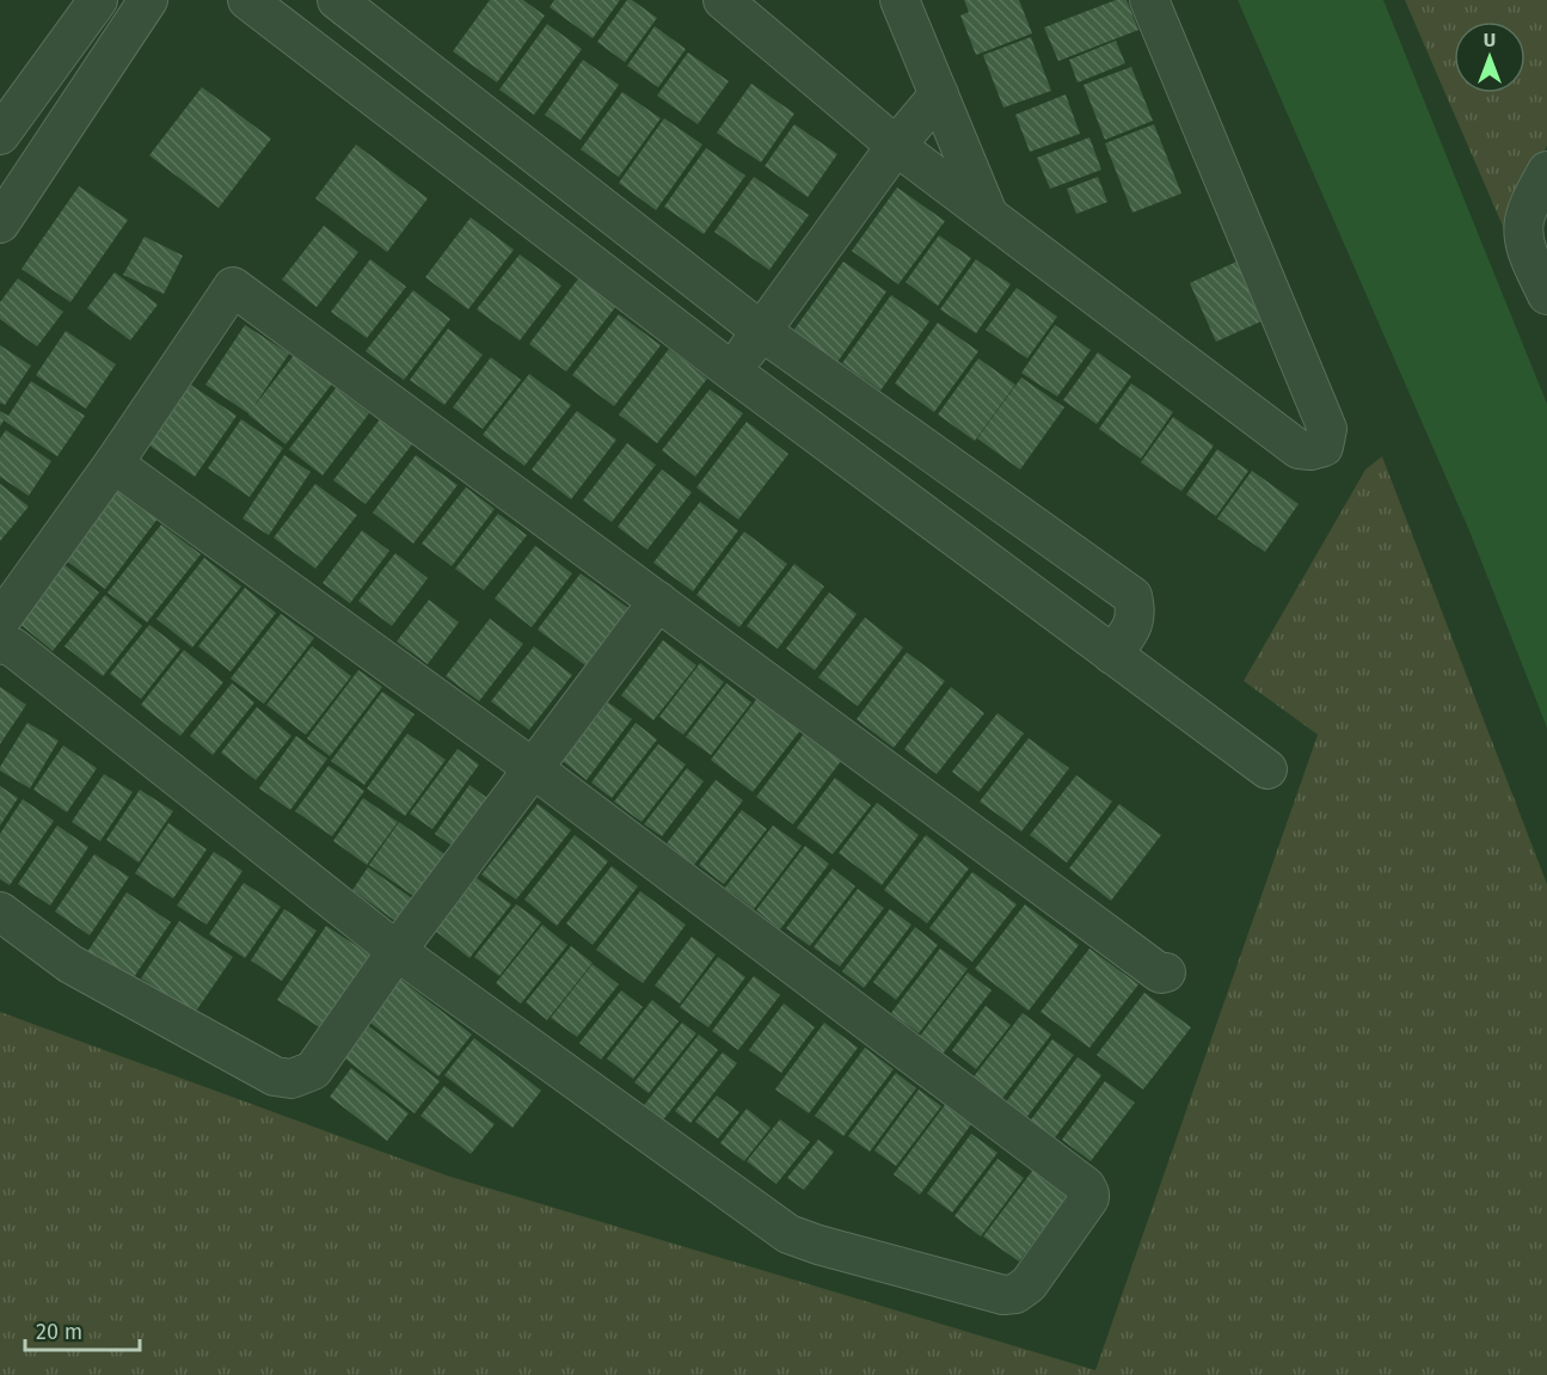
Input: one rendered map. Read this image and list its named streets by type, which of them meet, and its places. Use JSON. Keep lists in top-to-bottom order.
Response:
{
  "scale_bar": "20 m",
  "north": "top"
}
